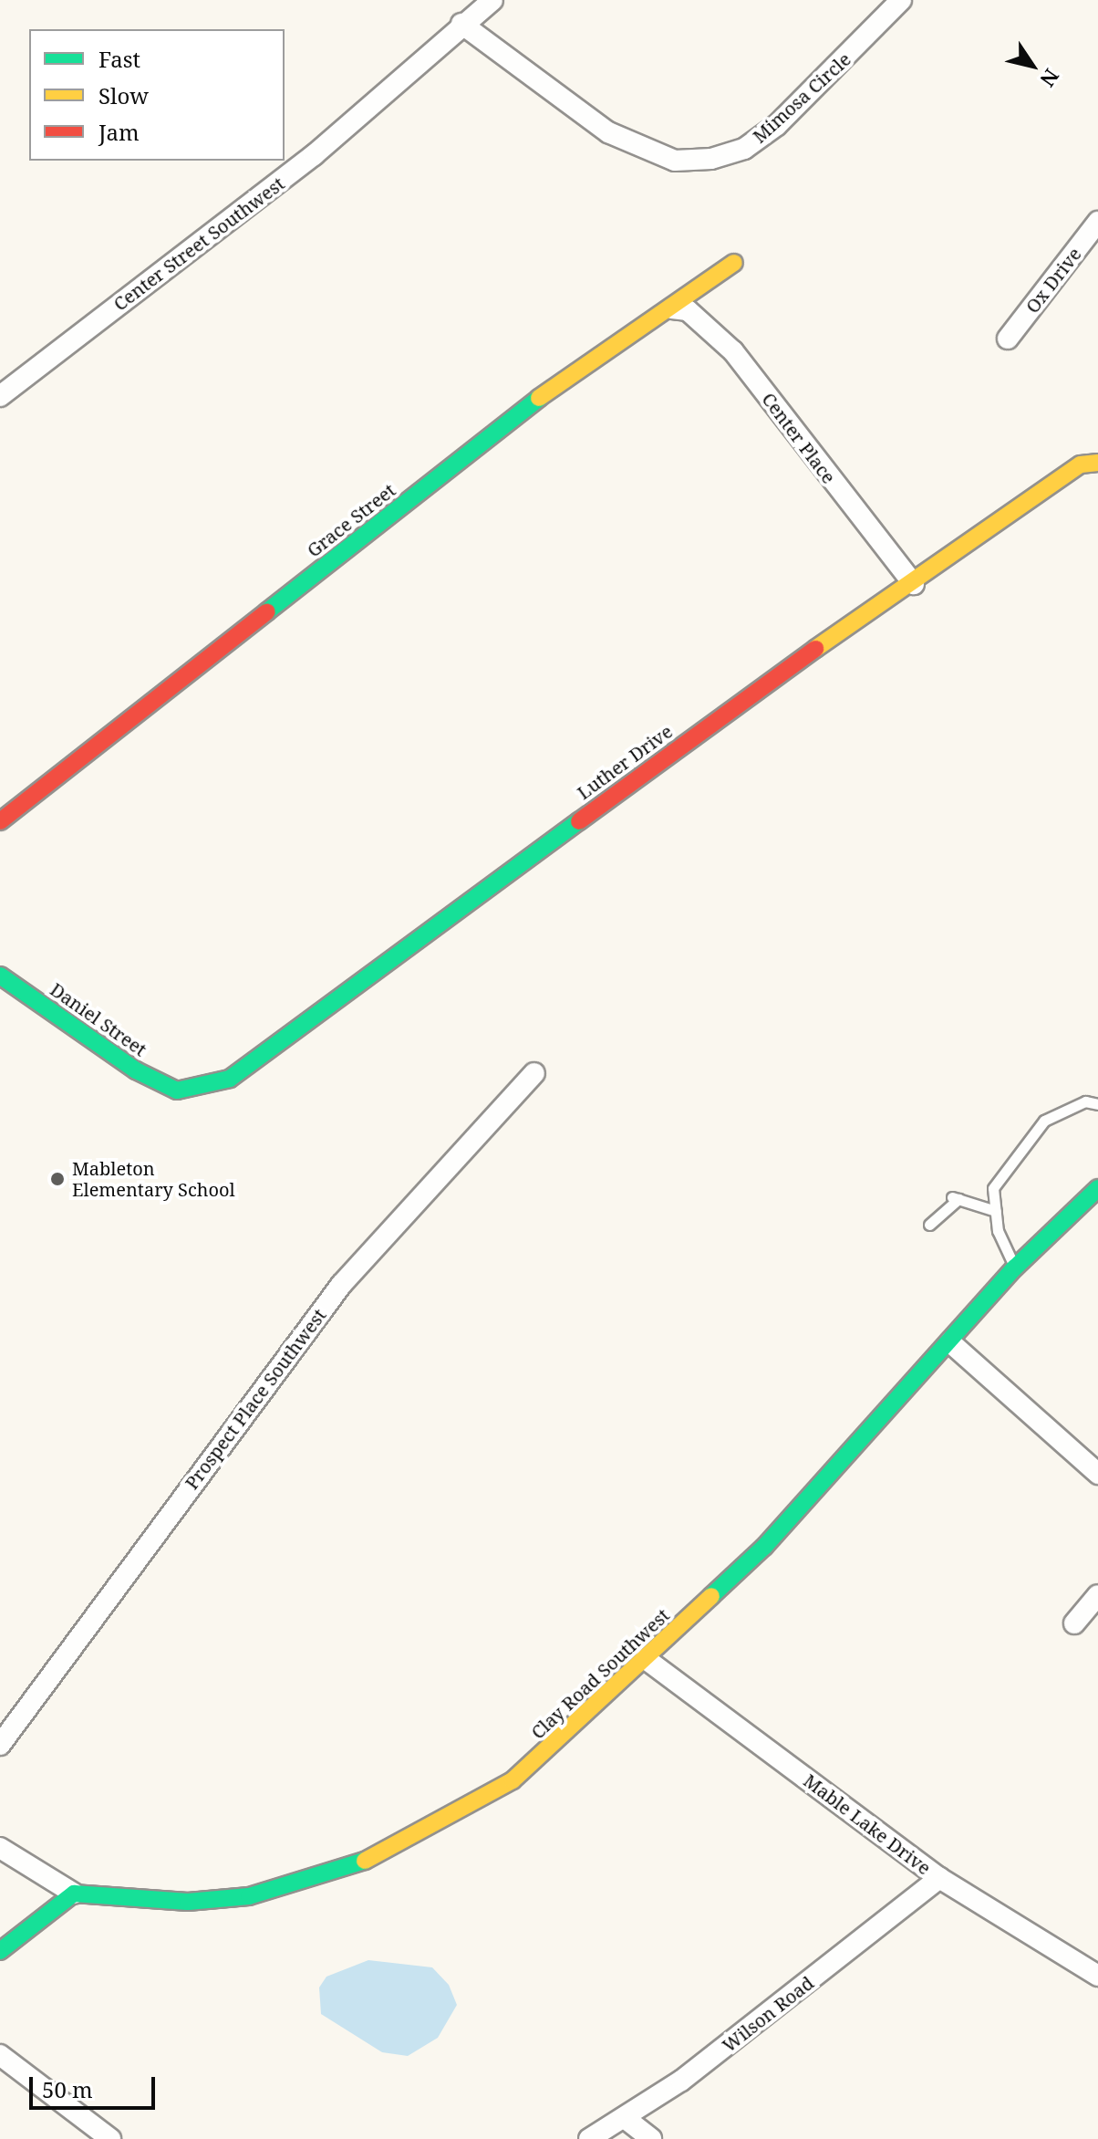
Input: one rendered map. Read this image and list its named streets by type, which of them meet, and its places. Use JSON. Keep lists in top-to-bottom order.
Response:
{
  "streets": {
    "street": [
      "Mimosa Circle",
      "Center Street Southwest",
      "Ox Drive",
      "Center Place",
      "Grace Street",
      "Luther Drive",
      "Daniel Street",
      "Prospect Place Southwest",
      "Clay Road Southwest",
      "Mable Lake Drive",
      "Wilson Road"
    ]
  },
  "crossings": [
    ["Mimosa Circle", "Center Street Southwest"],
    ["Center Place", "Grace Street"],
    ["Center Place", "Luther Drive"],
    ["Luther Drive", "Daniel Street"],
    ["Clay Road Southwest", "Mable Lake Drive"],
    ["Mable Lake Drive", "Wilson Road"]
  ],
  "places": ["Mableton Elementary School"],
  "legend": ["Fast", "Slow", "Jam"],
  "scale_bar": "50 m",
  "north": "bottom right"
}
